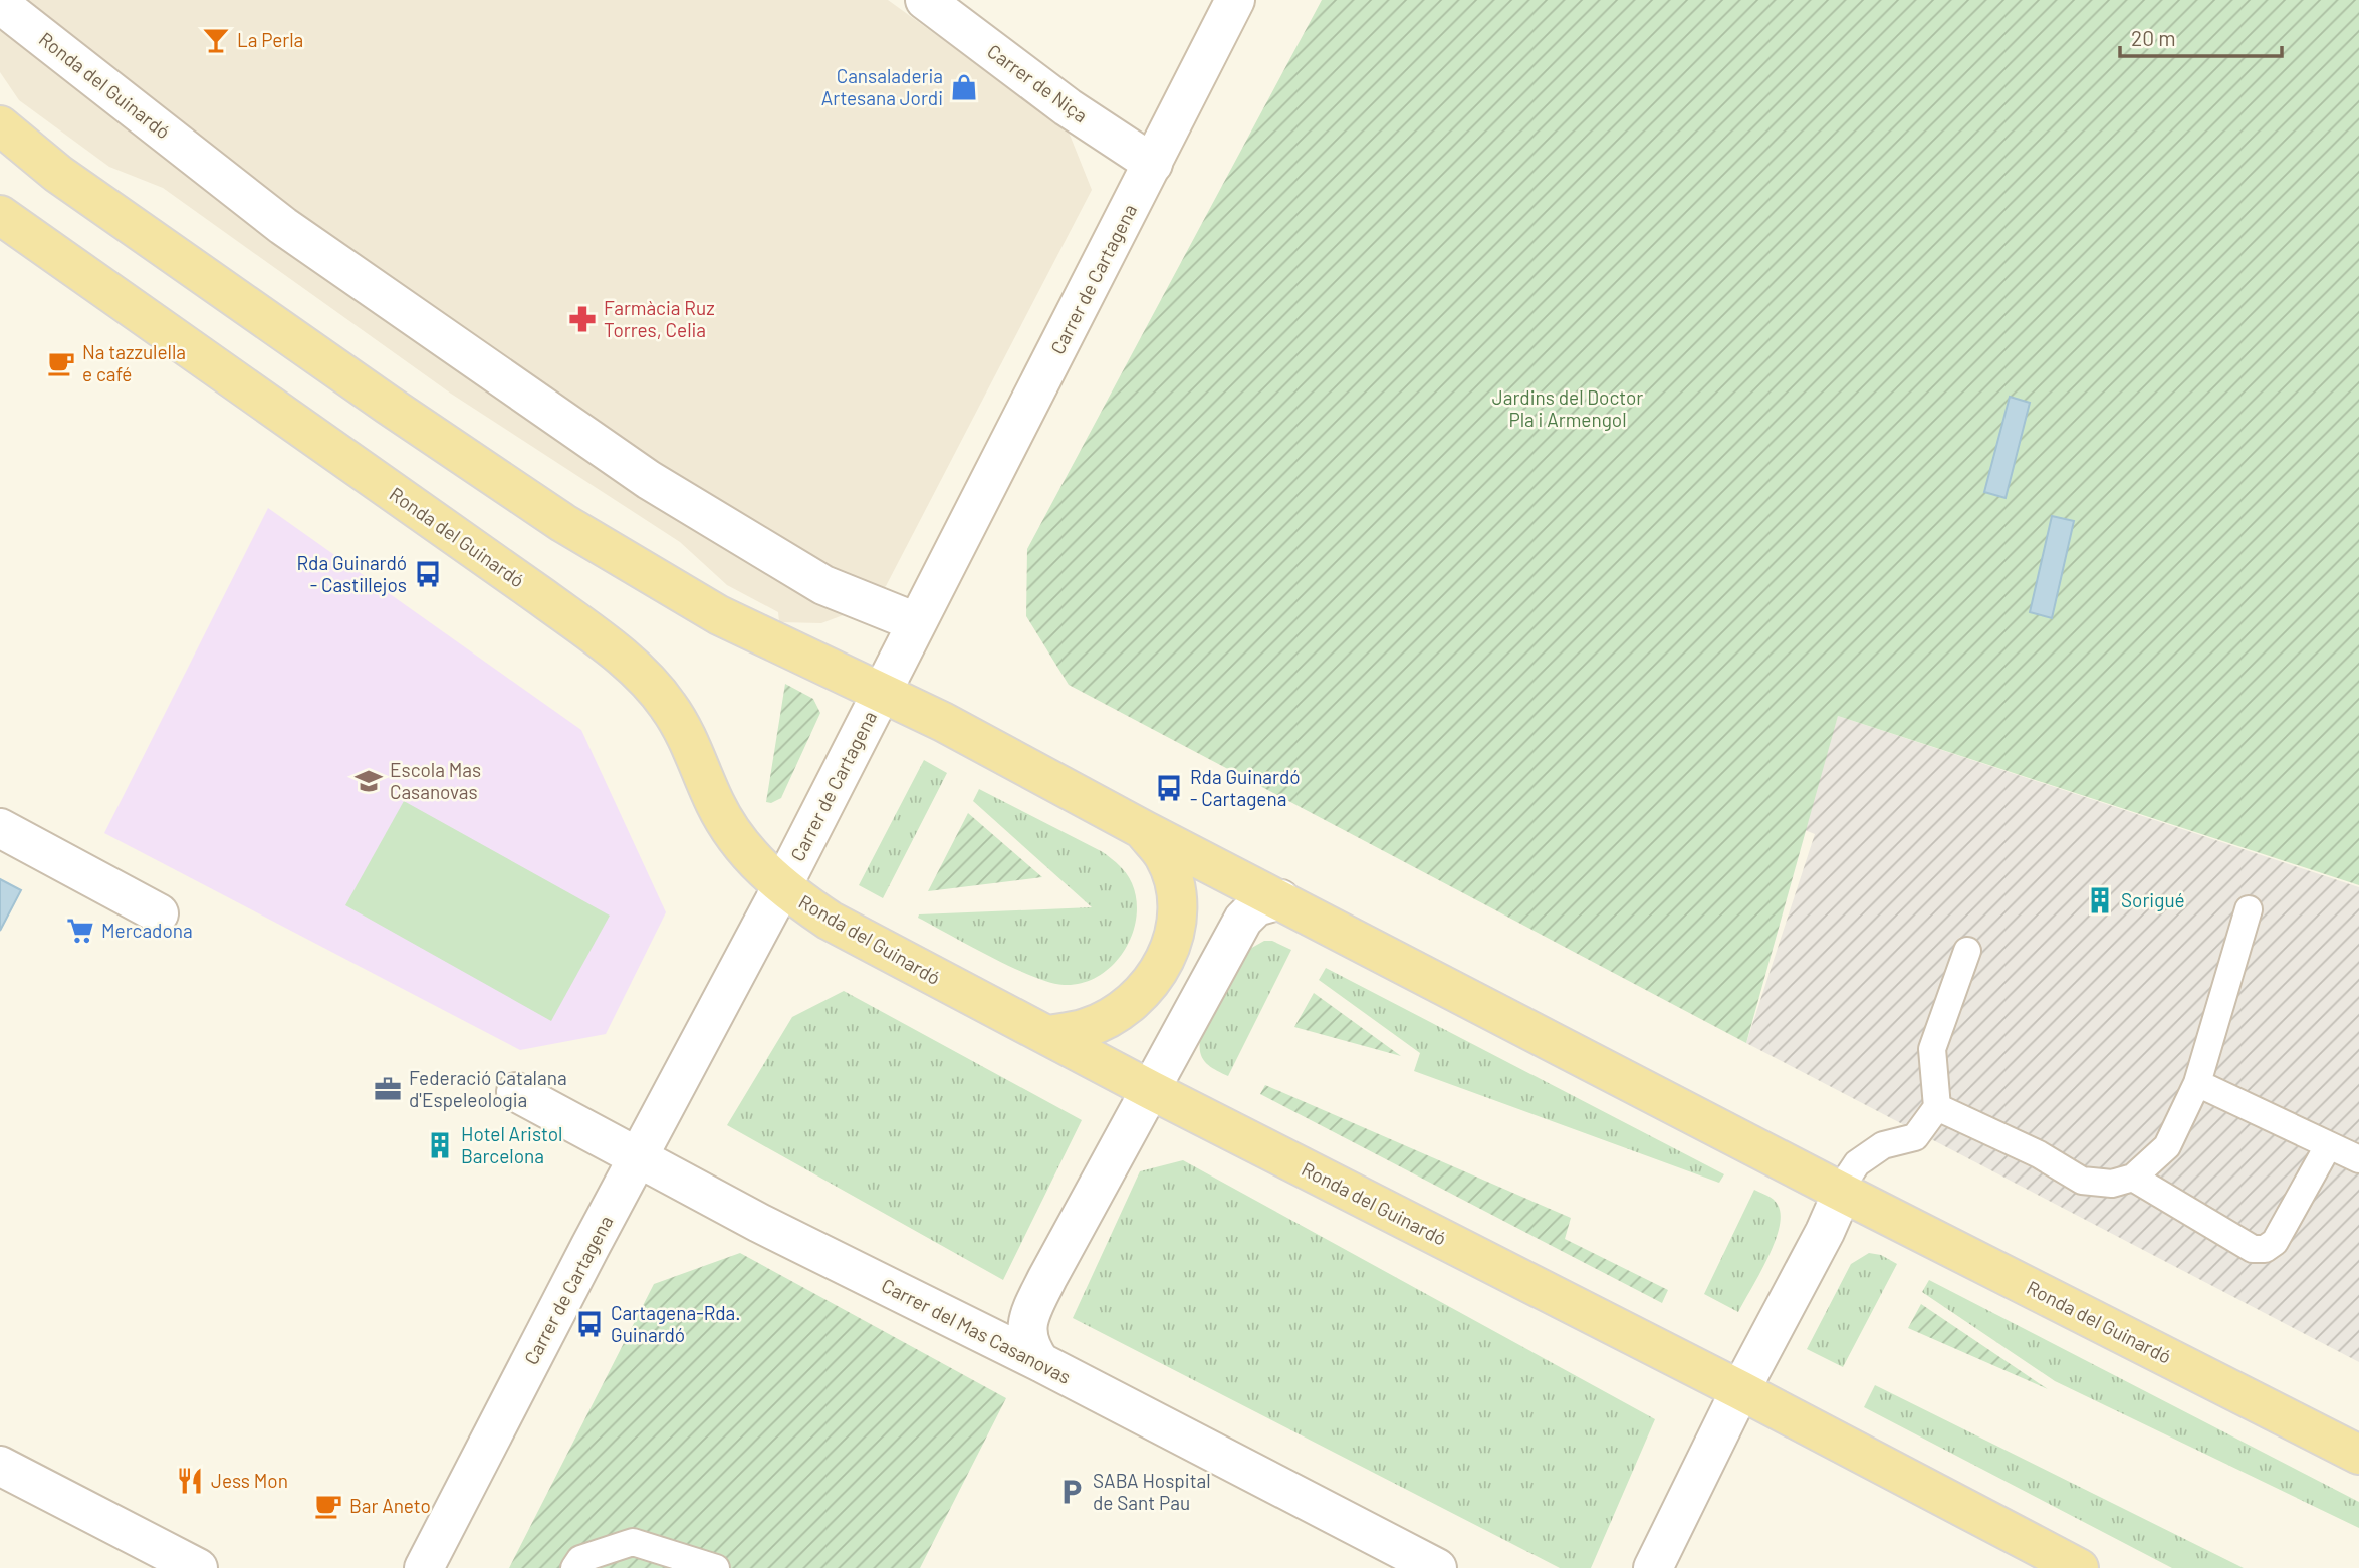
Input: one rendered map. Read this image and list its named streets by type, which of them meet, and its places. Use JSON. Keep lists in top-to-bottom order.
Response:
{
  "streets": {
    "main road": ["Ronda del Guinardó"],
    "street": ["Carrer de Niça", "Carrer de Cartagena", "Carrer del Mas Casanovas"]
  },
  "crossings": [
    ["Carrer de Niça", "Carrer de Cartagena"],
    ["Ronda del Guinardó", "Carrer de Cartagena"],
    ["Carrer de Cartagena", "Carrer del Mas Casanovas"]
  ],
  "parks": ["Jardins del Doctor Pla i Armengol"],
  "places": {
    "bar": ["La Perla"],
    "shop": ["Cansaladeria Artesana Jordi"],
    "pharmacy": ["Farmàcia Ruz Torres, Celia"],
    "cafe": ["Na tazzulella e café", "Bar Aneto"],
    "bus stop": ["Rda Guinardó - Castillejos", "Rda Guinardó - Cartagena", "Cartagena-Rda. Guinardó"],
    "school or university": ["Escola Mas Casanovas"],
    "building": ["Sorigué", "Hotel Aristol Barcelona"],
    "supermarket": ["Mercadona"],
    "office": ["Federació Catalana d'Espeleologia"],
    "restaurant": ["Jess Mon"],
    "parking": ["SABA Hospital de Sant Pau"]
  },
  "scale_bar": "20 m"
}
